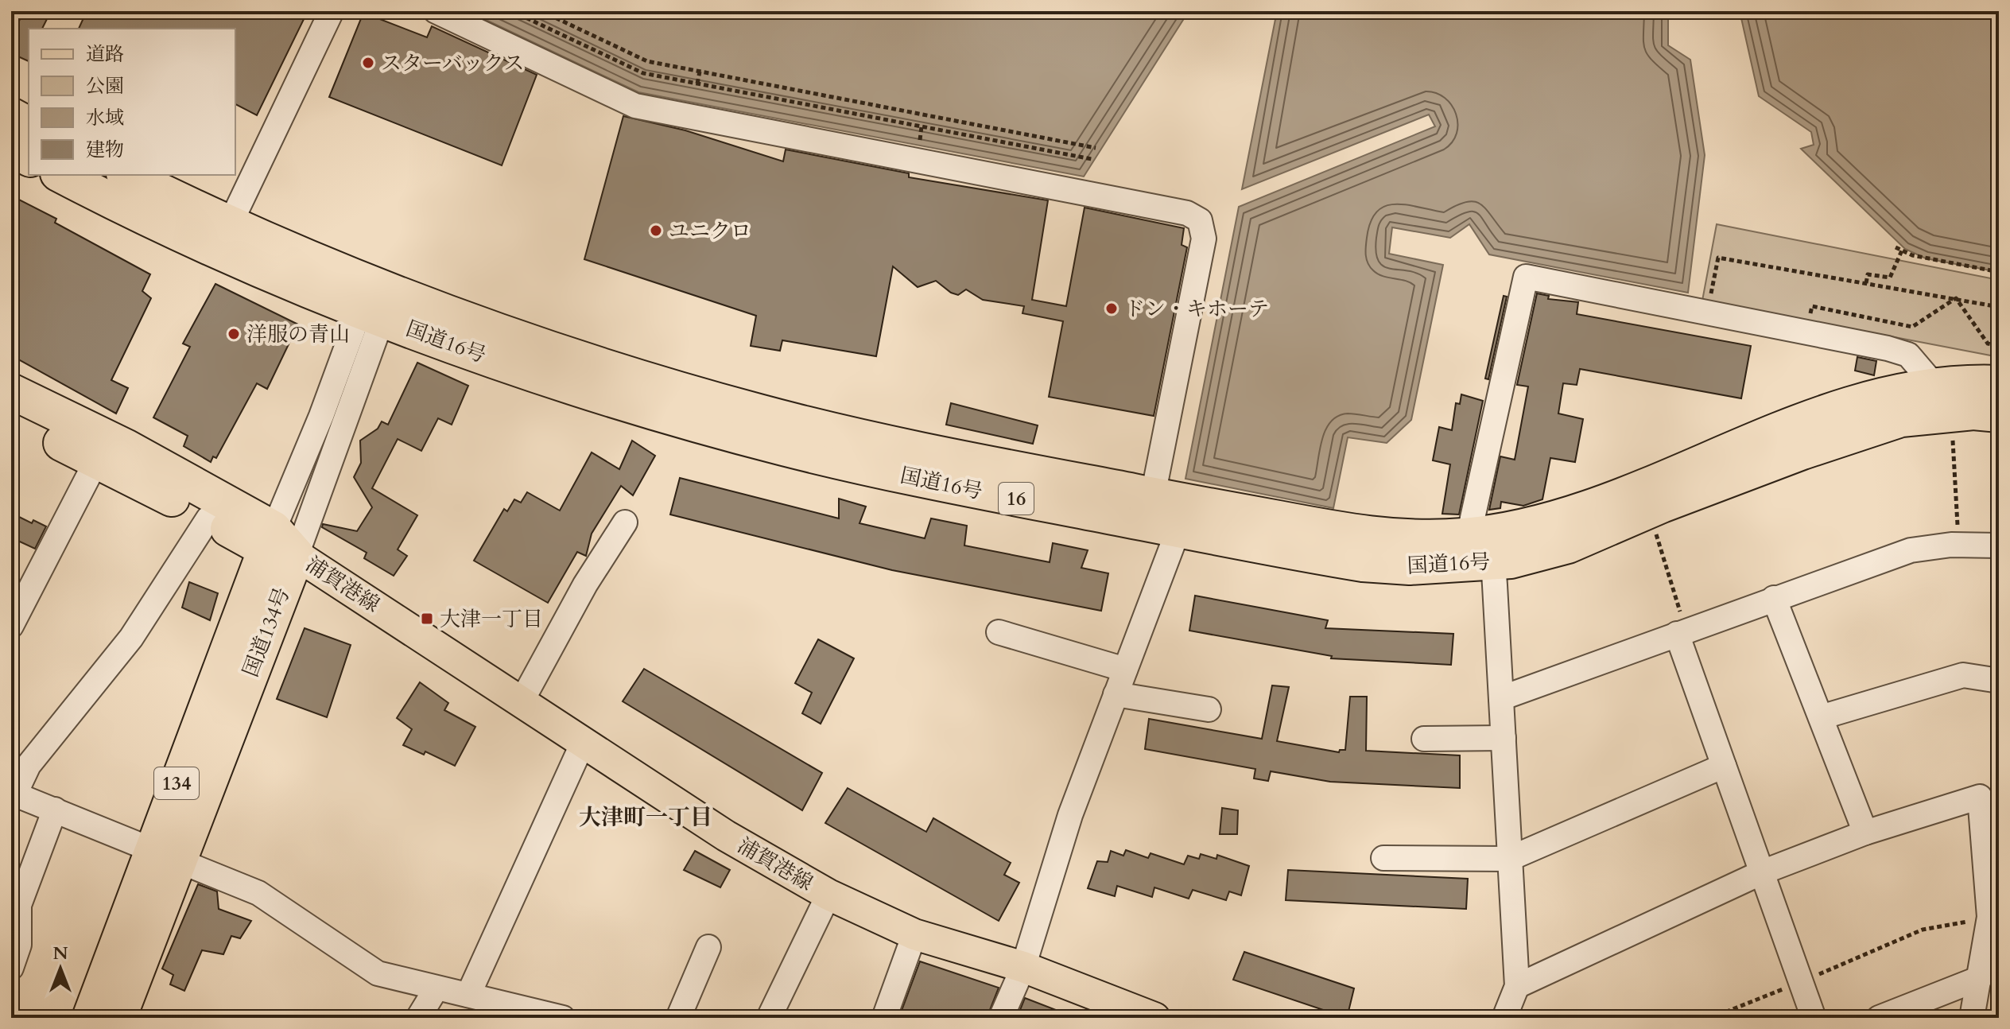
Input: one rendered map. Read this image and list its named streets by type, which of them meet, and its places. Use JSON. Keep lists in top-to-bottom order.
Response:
{
  "streets": {
    "highway": [
      "国道16号",
      "16",
      "国道134号",
      "134"
    ],
    "main road": ["浦賀港線"]
  },
  "crossings": [
    ["浦賀港線", "国道134号"]
  ],
  "districts": ["大津町一丁目"],
  "places": {
    "other": [
      "スターバックス",
      "ユニクロ",
      "ドン・キホーテ",
      "洋服の青山"
    ],
    "transit": ["大津一丁目"]
  },
  "legend": [
    "道路",
    "公園",
    "水域",
    "建物"
  ],
  "north": "top"
}
